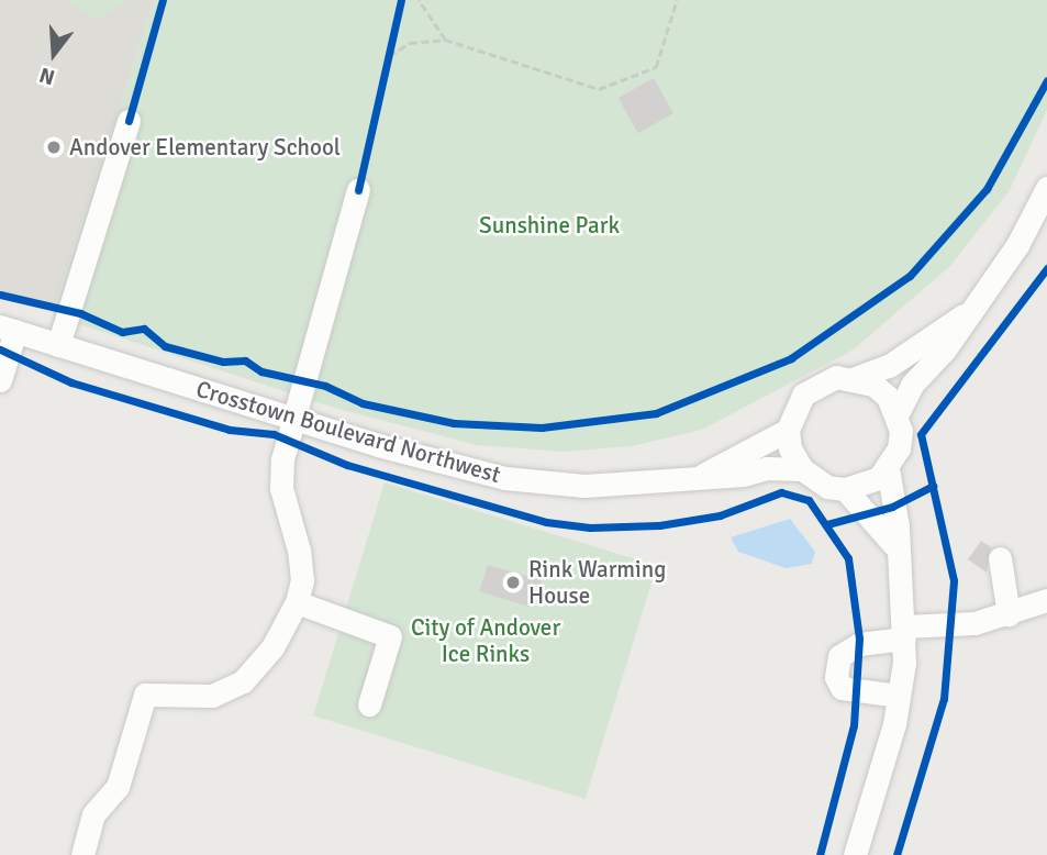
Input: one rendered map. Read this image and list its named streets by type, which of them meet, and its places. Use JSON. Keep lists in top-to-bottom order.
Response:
{
  "streets": {
    "street": ["Crosstown Boulevard Northwest"]
  },
  "parks": ["Sunshine Park", "City of Andover Ice Rinks"],
  "places": ["Andover Elementary School", "Rink Warming House"],
  "north": "bottom"
}
